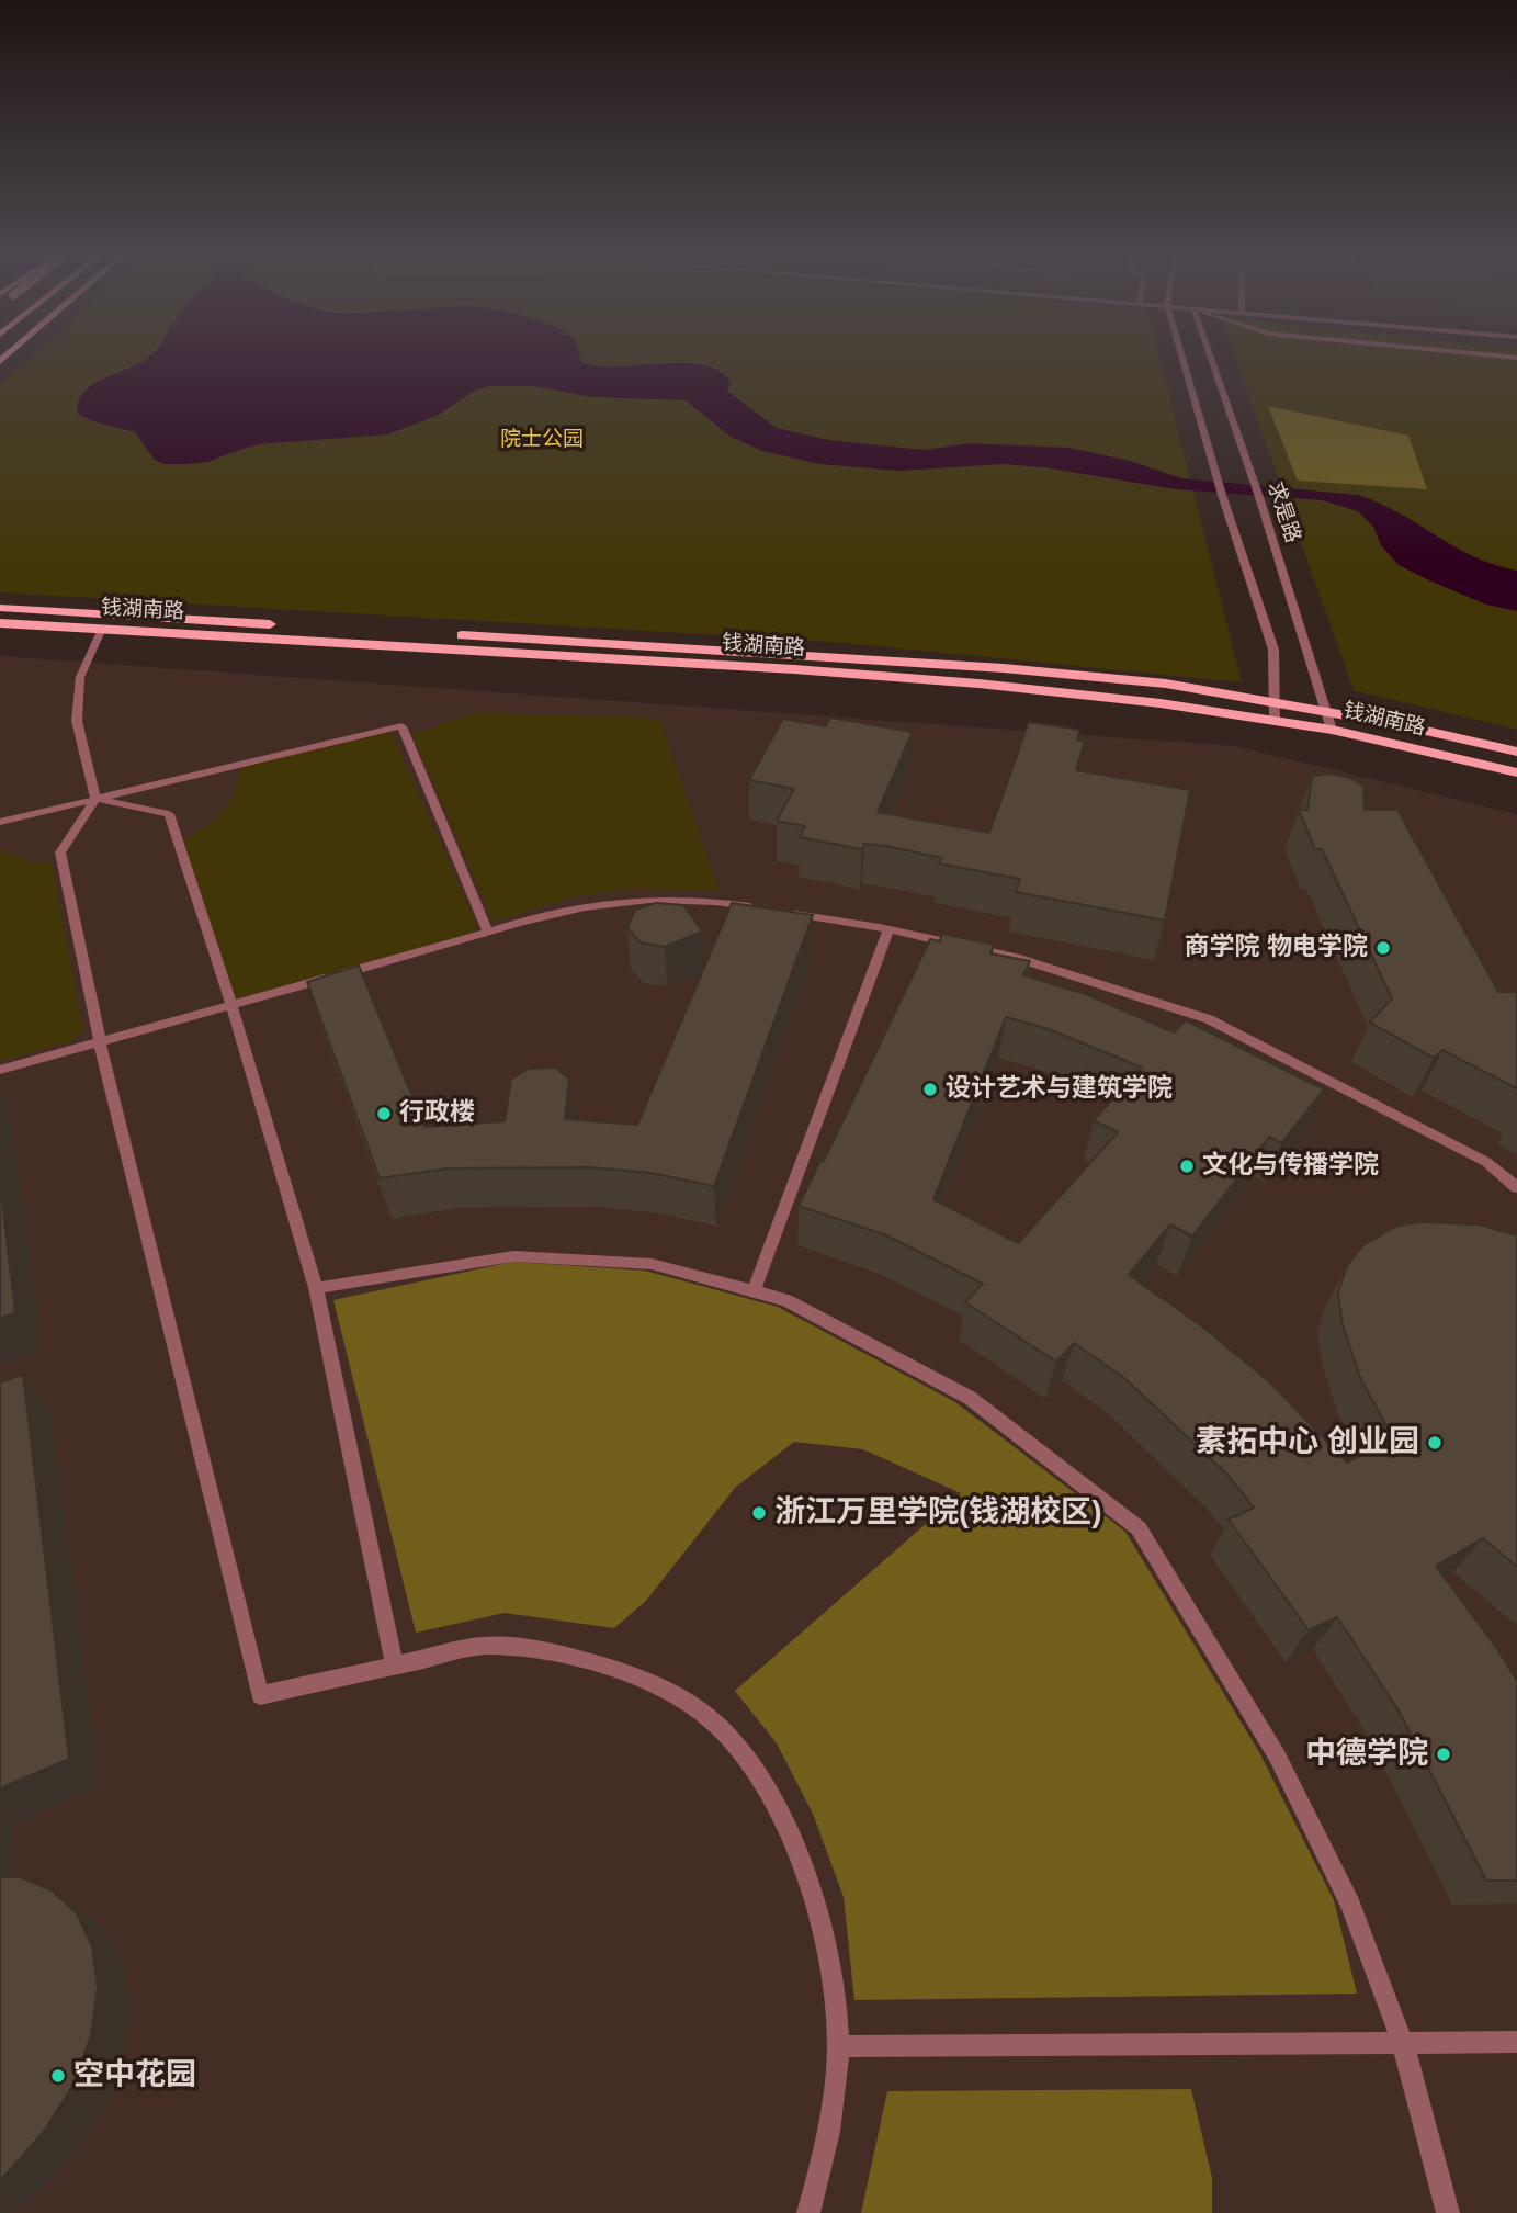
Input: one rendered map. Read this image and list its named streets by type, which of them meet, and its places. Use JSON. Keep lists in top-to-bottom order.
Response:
{
  "streets": {
    "main road": ["钱湖南路"],
    "street": ["求是路"]
  },
  "crossings": [
    ["求是路", "钱湖南路"]
  ],
  "parks": ["院士公园"],
  "places": [
    "商学院 物电学院",
    "设计艺术与建筑学院",
    "行政楼",
    "文化与传播学院",
    "素拓中心 创业园",
    "浙江万里学院(钱湖校区)",
    "中德学院",
    "空中花园"
  ]
}
